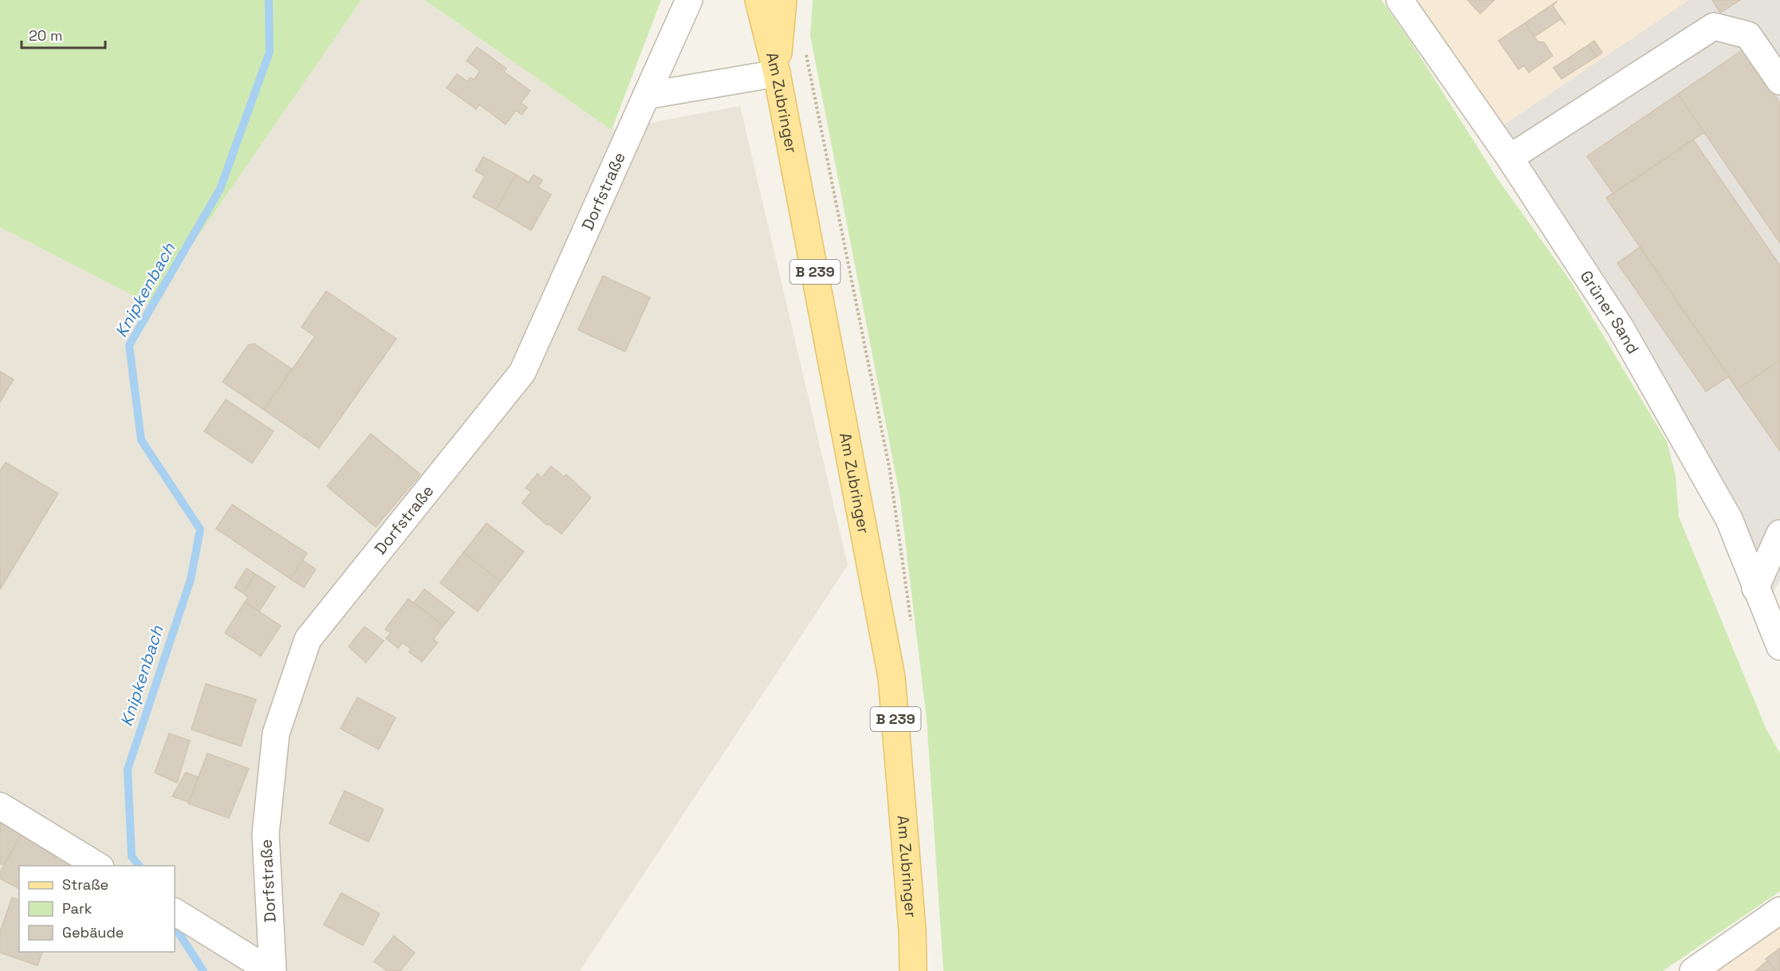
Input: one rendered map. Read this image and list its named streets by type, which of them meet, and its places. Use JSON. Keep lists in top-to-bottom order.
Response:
{
  "streets": {
    "main road": ["Am Zubringer", "B 239"],
    "street": ["Dorfstraße", "Grüner Sand"]
  },
  "water": ["Knipkenbach"],
  "legend": ["Straße", "Park", "Gebäude"],
  "scale_bar": "20 m"
}
